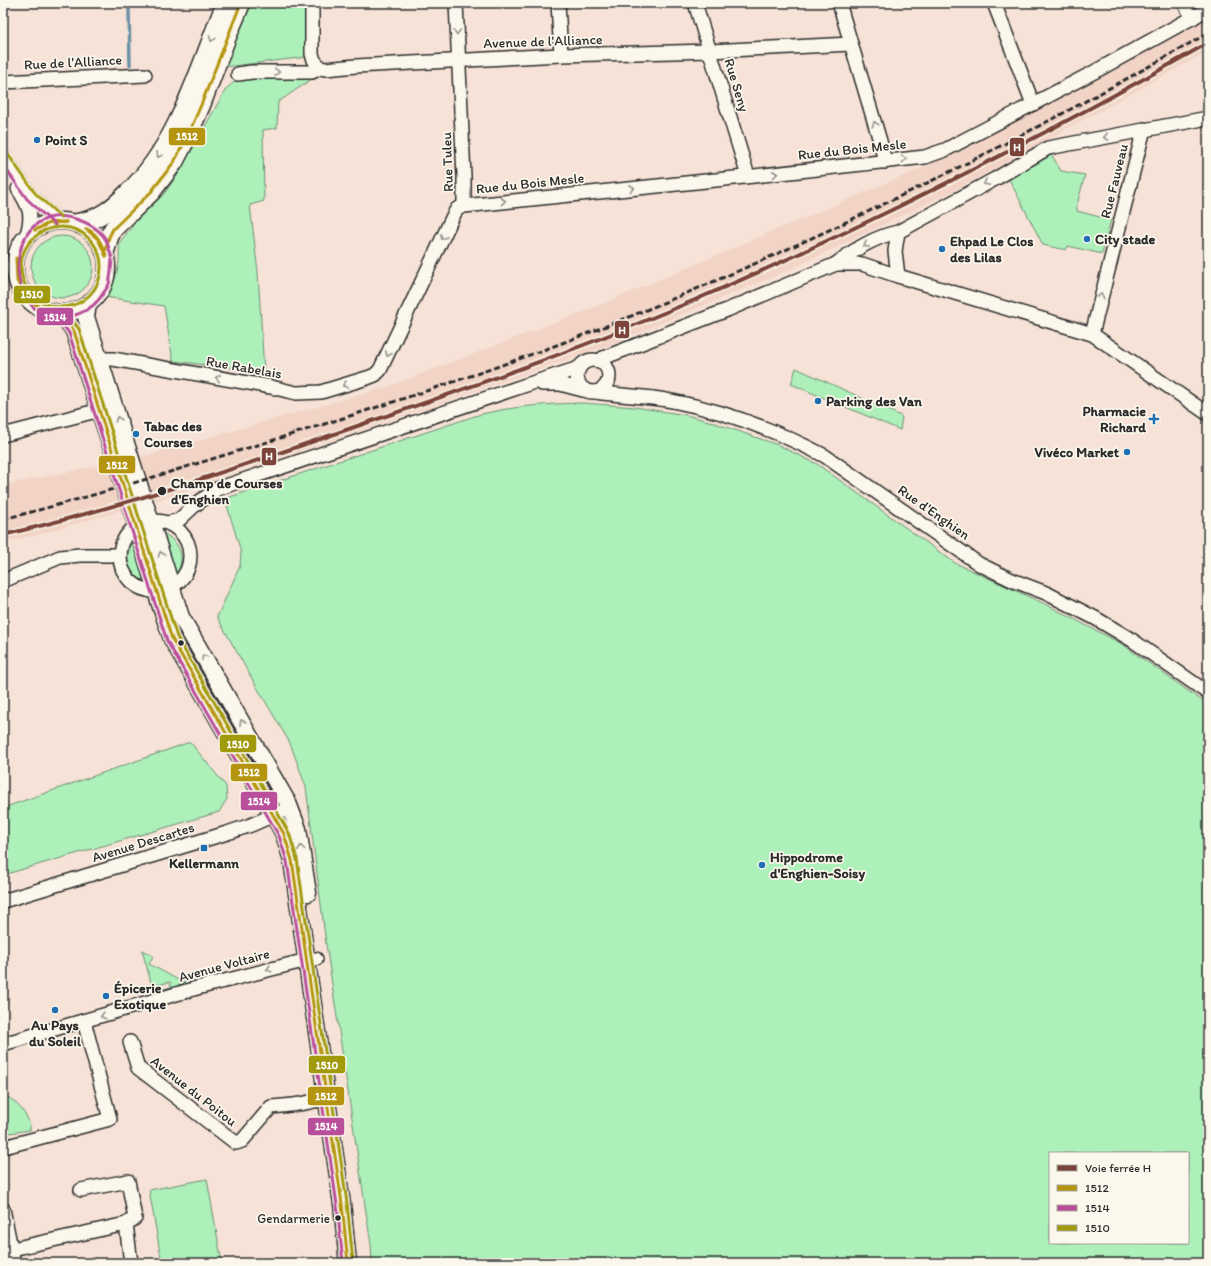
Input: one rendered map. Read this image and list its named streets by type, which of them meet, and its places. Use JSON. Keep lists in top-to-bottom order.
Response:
{
  "streets": {
    "street": [
      "Avenue de l'Alliance",
      "Rue de l'Alliance",
      "Rue Seny",
      "Rue du Bois Mesle",
      "Rue Tuleu",
      "Rue Fauveau",
      "Rue Rabelais",
      "Rue d'Enghien",
      "Avenue Descartes",
      "Avenue Voltaire",
      "Avenue du Poitou"
    ]
  },
  "crossings": [
    ["Avenue de l'Alliance", "Rue Seny"],
    ["Avenue de l'Alliance", "Rue Tuleu"],
    ["Rue Seny", "Rue du Bois Mesle"],
    ["Rue du Bois Mesle", "Rue Tuleu"],
    ["Rue Tuleu", "Rue Rabelais"]
  ],
  "one_way": ["Rue Tuleu", "Rue Fauveau", "Avenue Voltaire"],
  "places": {
    "other": [
      "Point S",
      "City stade",
      "Ehpad Le Clos des Lilas",
      "Parking des Van",
      "Tabac des Courses",
      "Vivéco Market",
      "Champ de Courses d'Enghien",
      "Hippodrome d'Enghien-Soisy",
      "Épicerie Exotique",
      "Au Pays du Soleil",
      "Gendarmerie"
    ],
    "health": ["Pharmacie Richard"],
    "transit": ["Kellermann"]
  },
  "lines": [
    "transit line 1512",
    "rail line H",
    "transit line 1510",
    "transit line 1514"
  ],
  "legend": [
    "Voie ferrée H",
    "1512",
    "1514",
    "1510"
  ]
}
